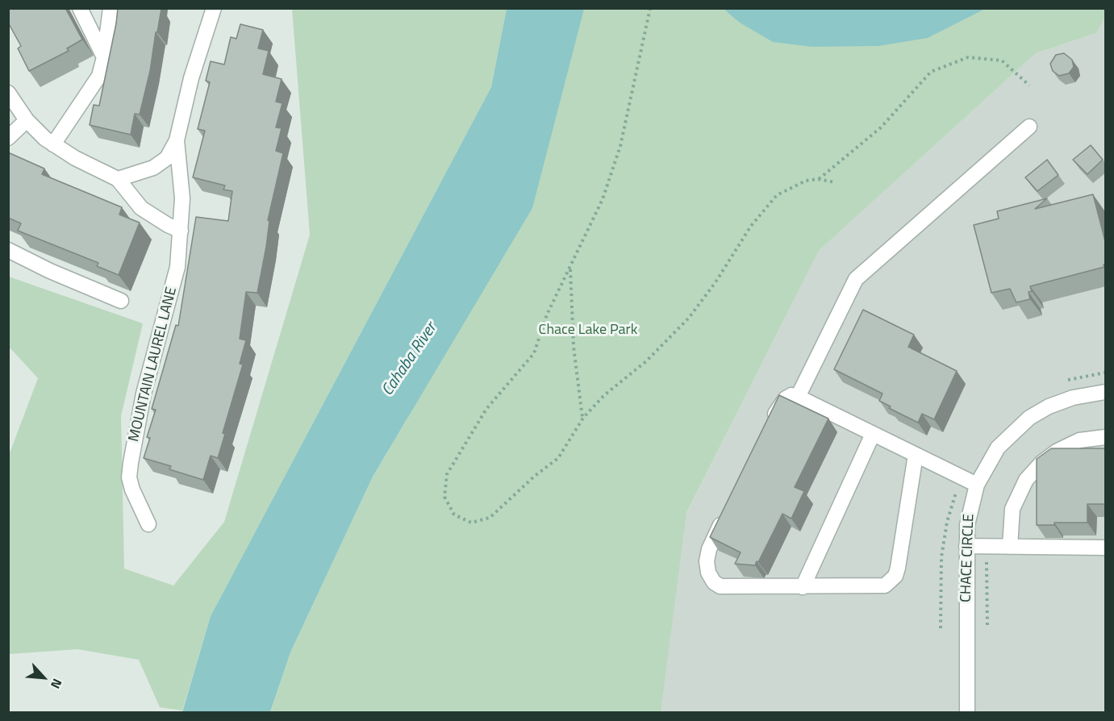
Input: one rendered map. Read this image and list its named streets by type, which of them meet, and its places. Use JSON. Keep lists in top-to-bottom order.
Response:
{
  "streets": {
    "street": ["MOUNTAIN LAUREL LANE", "CHACE CIRCLE"]
  },
  "water": ["Cahaba River"],
  "parks": ["Chace Lake Park"],
  "north": "bottom right"
}
